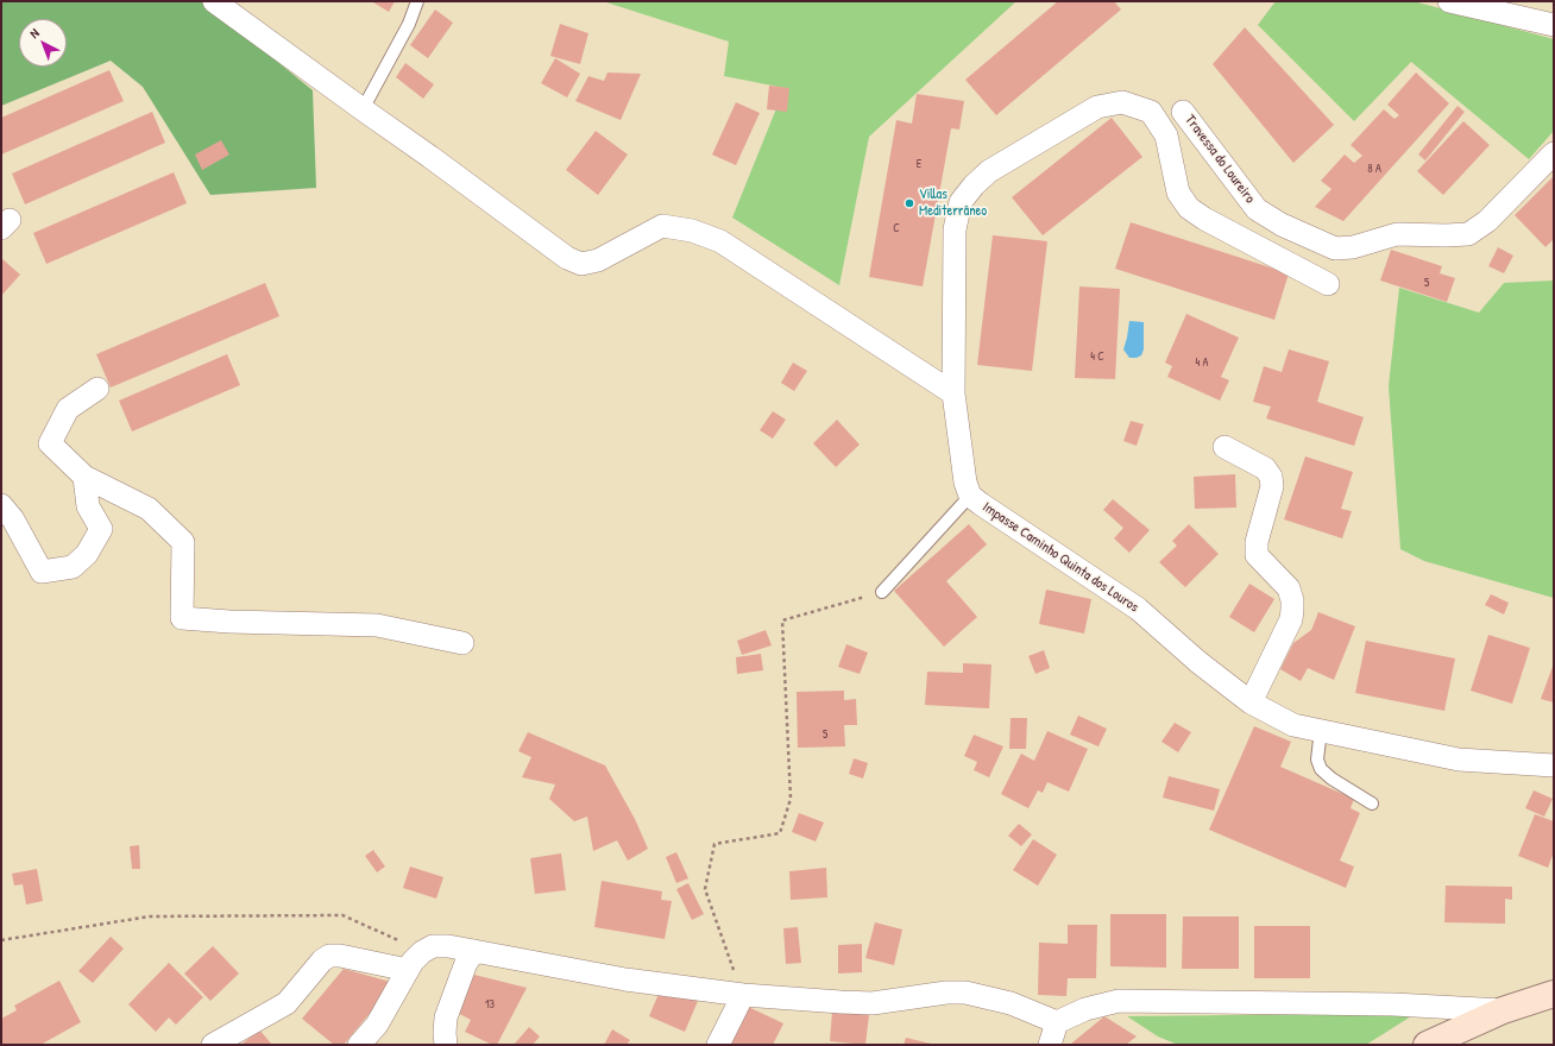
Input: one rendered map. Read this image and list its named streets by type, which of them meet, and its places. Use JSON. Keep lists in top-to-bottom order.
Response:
{
  "streets": {
    "street": ["Travessa do Loureiro", "Impasse Caminho Quinta dos Louros"]
  },
  "places": ["Villas Mediterrâneo"],
  "house_numbers": [
    "E",
    "8 A",
    "C",
    "5",
    "4 C",
    "4 A",
    "5",
    "13"
  ],
  "north": "top left"
}
